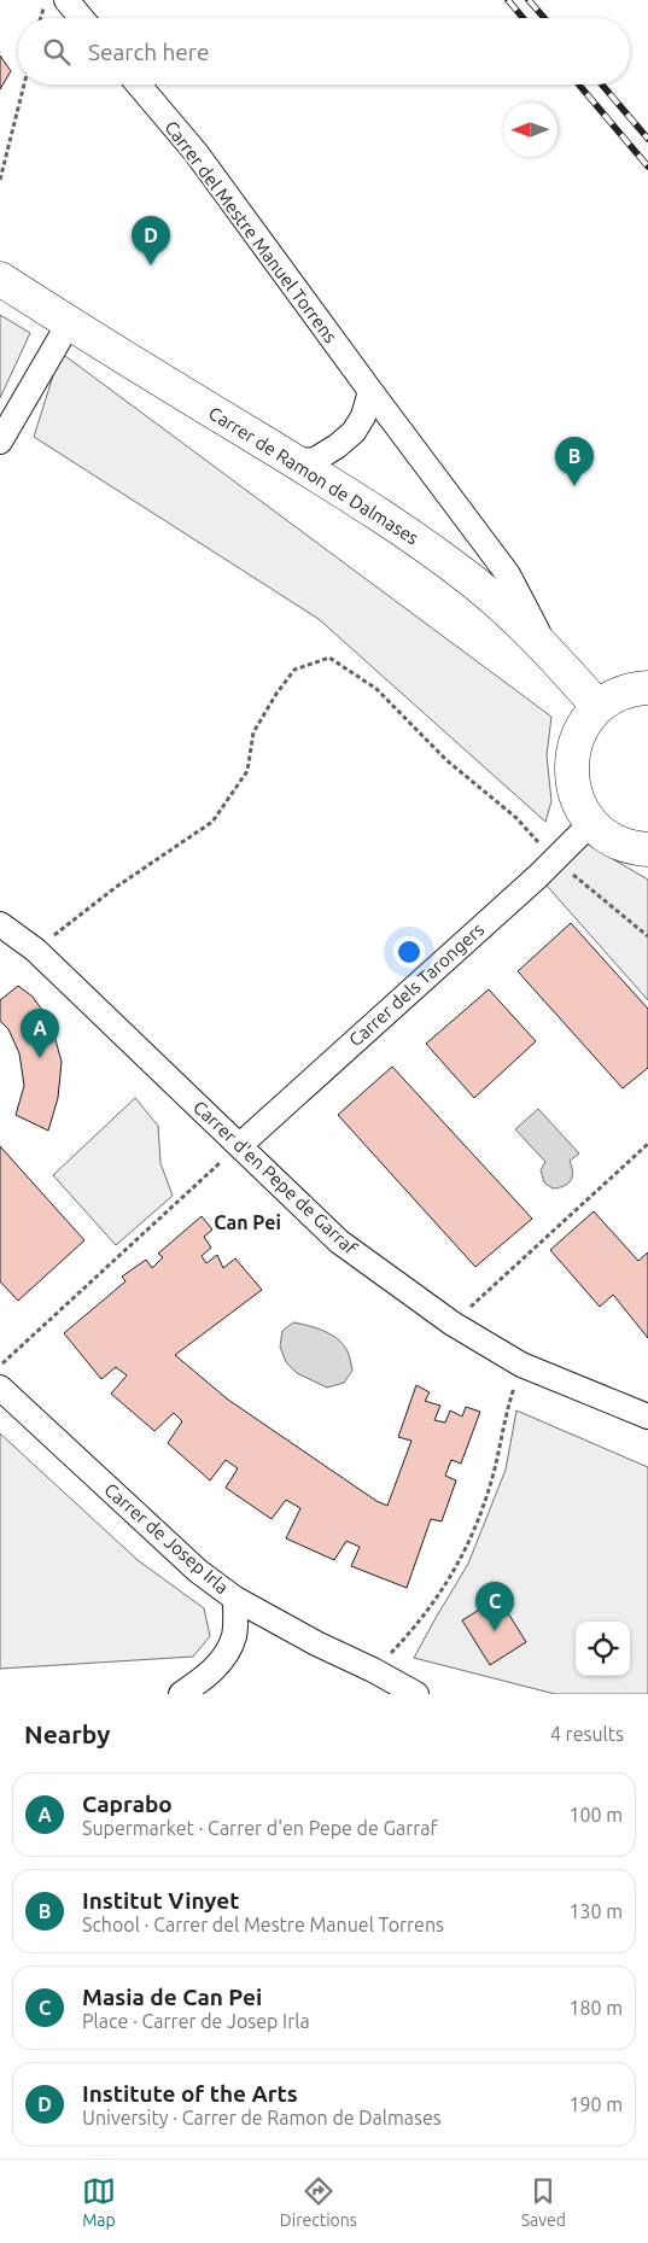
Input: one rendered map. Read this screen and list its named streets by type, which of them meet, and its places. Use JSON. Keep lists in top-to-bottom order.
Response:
{
  "streets": {
    "street": [
      "Carrer del Mestre Manuel Torrens",
      "Carrer de Ramon de Dalmases",
      "Carrer dels Tarongers",
      "Carrer d'en Pepe de Garraf",
      "Carrer de Josep Irla"
    ]
  },
  "crossings": [
    ["Carrer del Mestre Manuel Torrens", "Carrer de Ramon de Dalmases"],
    ["Carrer dels Tarongers", "Carrer d'en Pepe de Garraf"]
  ],
  "districts": ["Can Pei"],
  "north": "left",
  "page": {
    "search": "Search here",
    "pins": [
      "D",
      "B",
      "A",
      "C"
    ],
    "heading": ["Nearby", "4 results"],
    "list": [
      {
        "mark": "A",
        "name": "Caprabo",
        "note": "Supermarket · Carrer d'en Pepe de Garraf",
        "value": "100 m"
      },
      {
        "mark": "B",
        "name": "Institut Vinyet",
        "note": "School · Carrer del Mestre Manuel Torrens",
        "value": "130 m"
      },
      {
        "mark": "C",
        "name": "Masia de Can Pei",
        "note": "Place · Carrer de Josep Irla",
        "value": "180 m"
      },
      {
        "mark": "D",
        "name": "Institute of the Arts",
        "note": "University · Carrer de Ramon de Dalmases",
        "value": "190 m"
      }
    ],
    "nav": ["Map", "Directions", "Saved"]
  }
}
